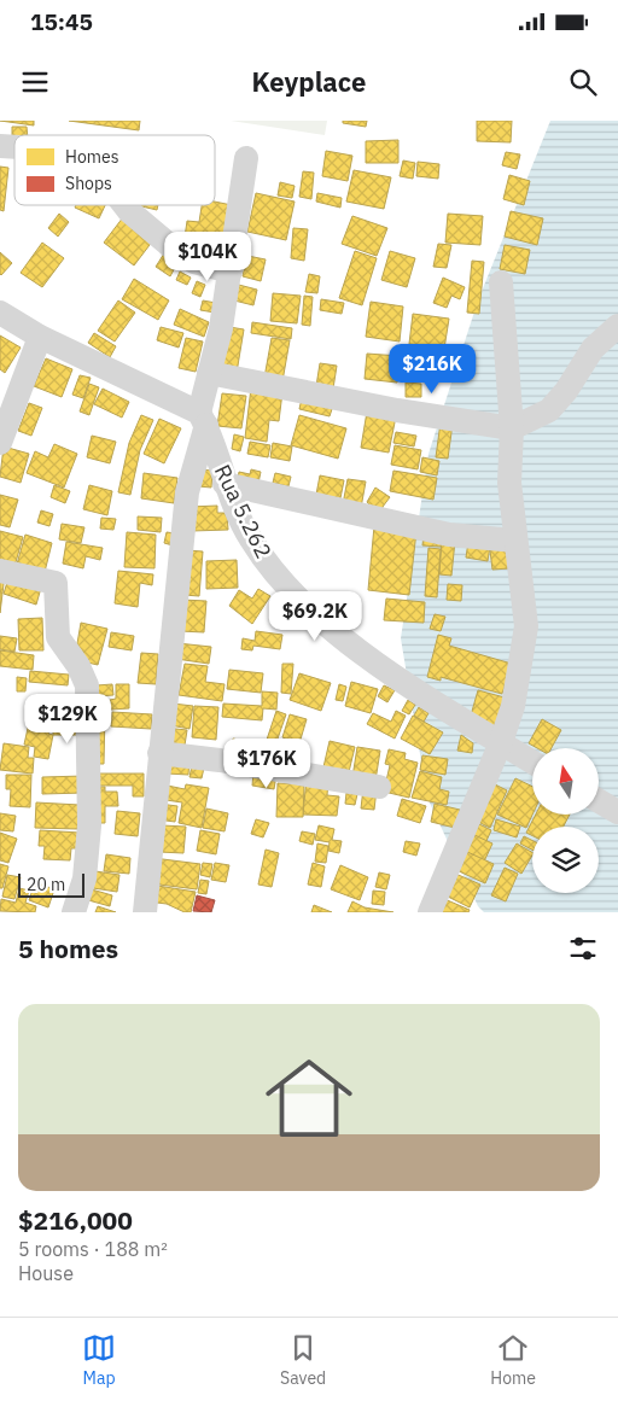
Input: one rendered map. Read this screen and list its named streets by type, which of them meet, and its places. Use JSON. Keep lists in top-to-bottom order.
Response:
{
  "streets": {
    "street": ["Rua 5.262"]
  },
  "legend": ["Homes", "Shops"],
  "scale_bar": "20 m",
  "north": "top",
  "page": {
    "status": "15:45",
    "header": "Keyplace",
    "price": [
      "$104K",
      "$216K",
      "$69.2K",
      "$129K",
      "$176K"
    ],
    "scale": "20 m",
    "heading": "5 homes",
    "list": [
      {
        "name": "$216,000",
        "note": "5 rooms · 188 m² · House"
      }
    ],
    "tabs": ["Map", "Saved", "Home"]
  }
}
